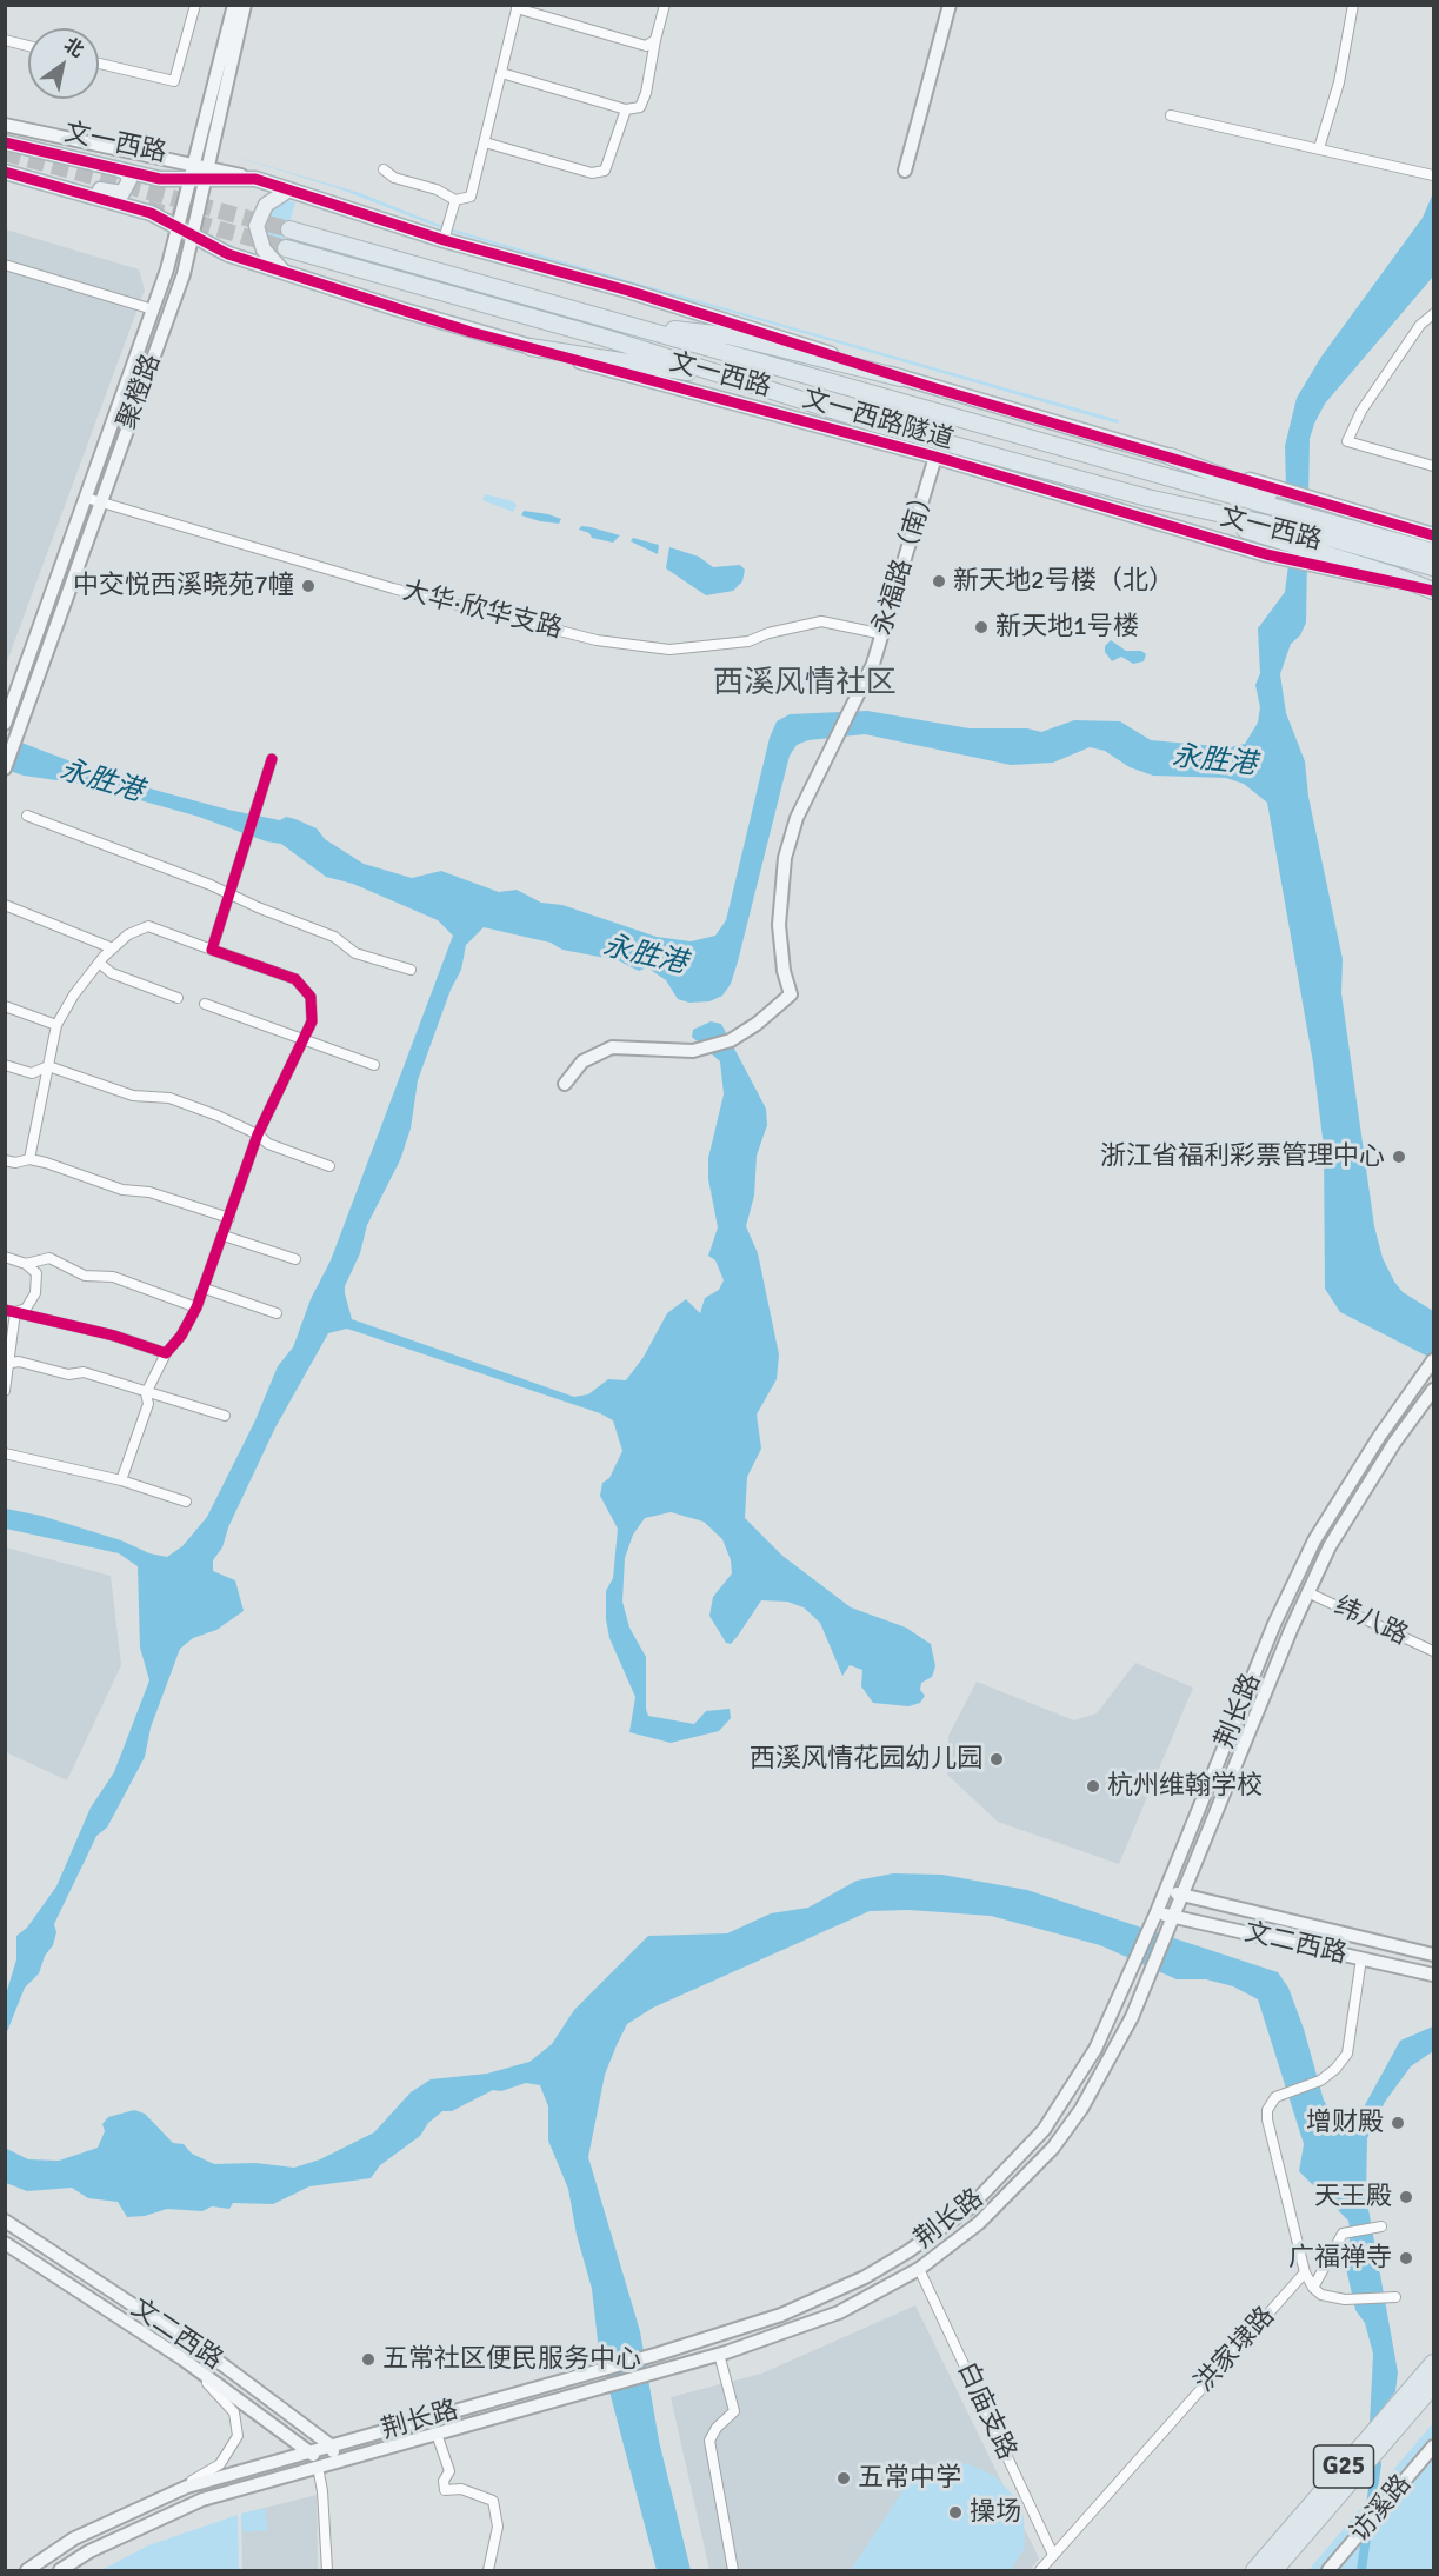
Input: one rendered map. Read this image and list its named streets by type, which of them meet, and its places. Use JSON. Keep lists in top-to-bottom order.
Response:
{
  "streets": {
    "highway": ["文一西路隧道", "G25"],
    "main road": [
      "文一西路",
      "聚橙路",
      "永福路（南）",
      "荆长路",
      "文二西路",
      "访溪路"
    ],
    "street": [
      "大华·欣华支路",
      "纬八路",
      "洪家埭路",
      "白庙支路"
    ]
  },
  "crossings": [
    ["文一西路", "聚橙路"],
    ["文一西路", "文一西路隧道"],
    ["文一西路", "永福路（南）"],
    ["聚橙路", "大华·欣华支路"],
    ["永福路（南）", "大华·欣华支路"],
    ["纬八路", "荆长路"],
    ["荆长路", "文二西路"],
    ["荆长路", "白庙支路"],
    ["洪家埭路", "白庙支路"]
  ],
  "districts": ["西溪风情社区"],
  "water": ["永胜港"],
  "places": [
    "新天地2号楼（北）",
    "中交悦西溪晓苑7幢",
    "新天地1号楼",
    "浙江省福利彩票管理中心",
    "西溪风情花园幼儿园",
    "杭州维翰学校",
    "增财殿",
    "天王殿",
    "广福禅寺",
    "五常社区便民服务中心",
    "五常中学",
    "操场"
  ],
  "north": "top right"
}
